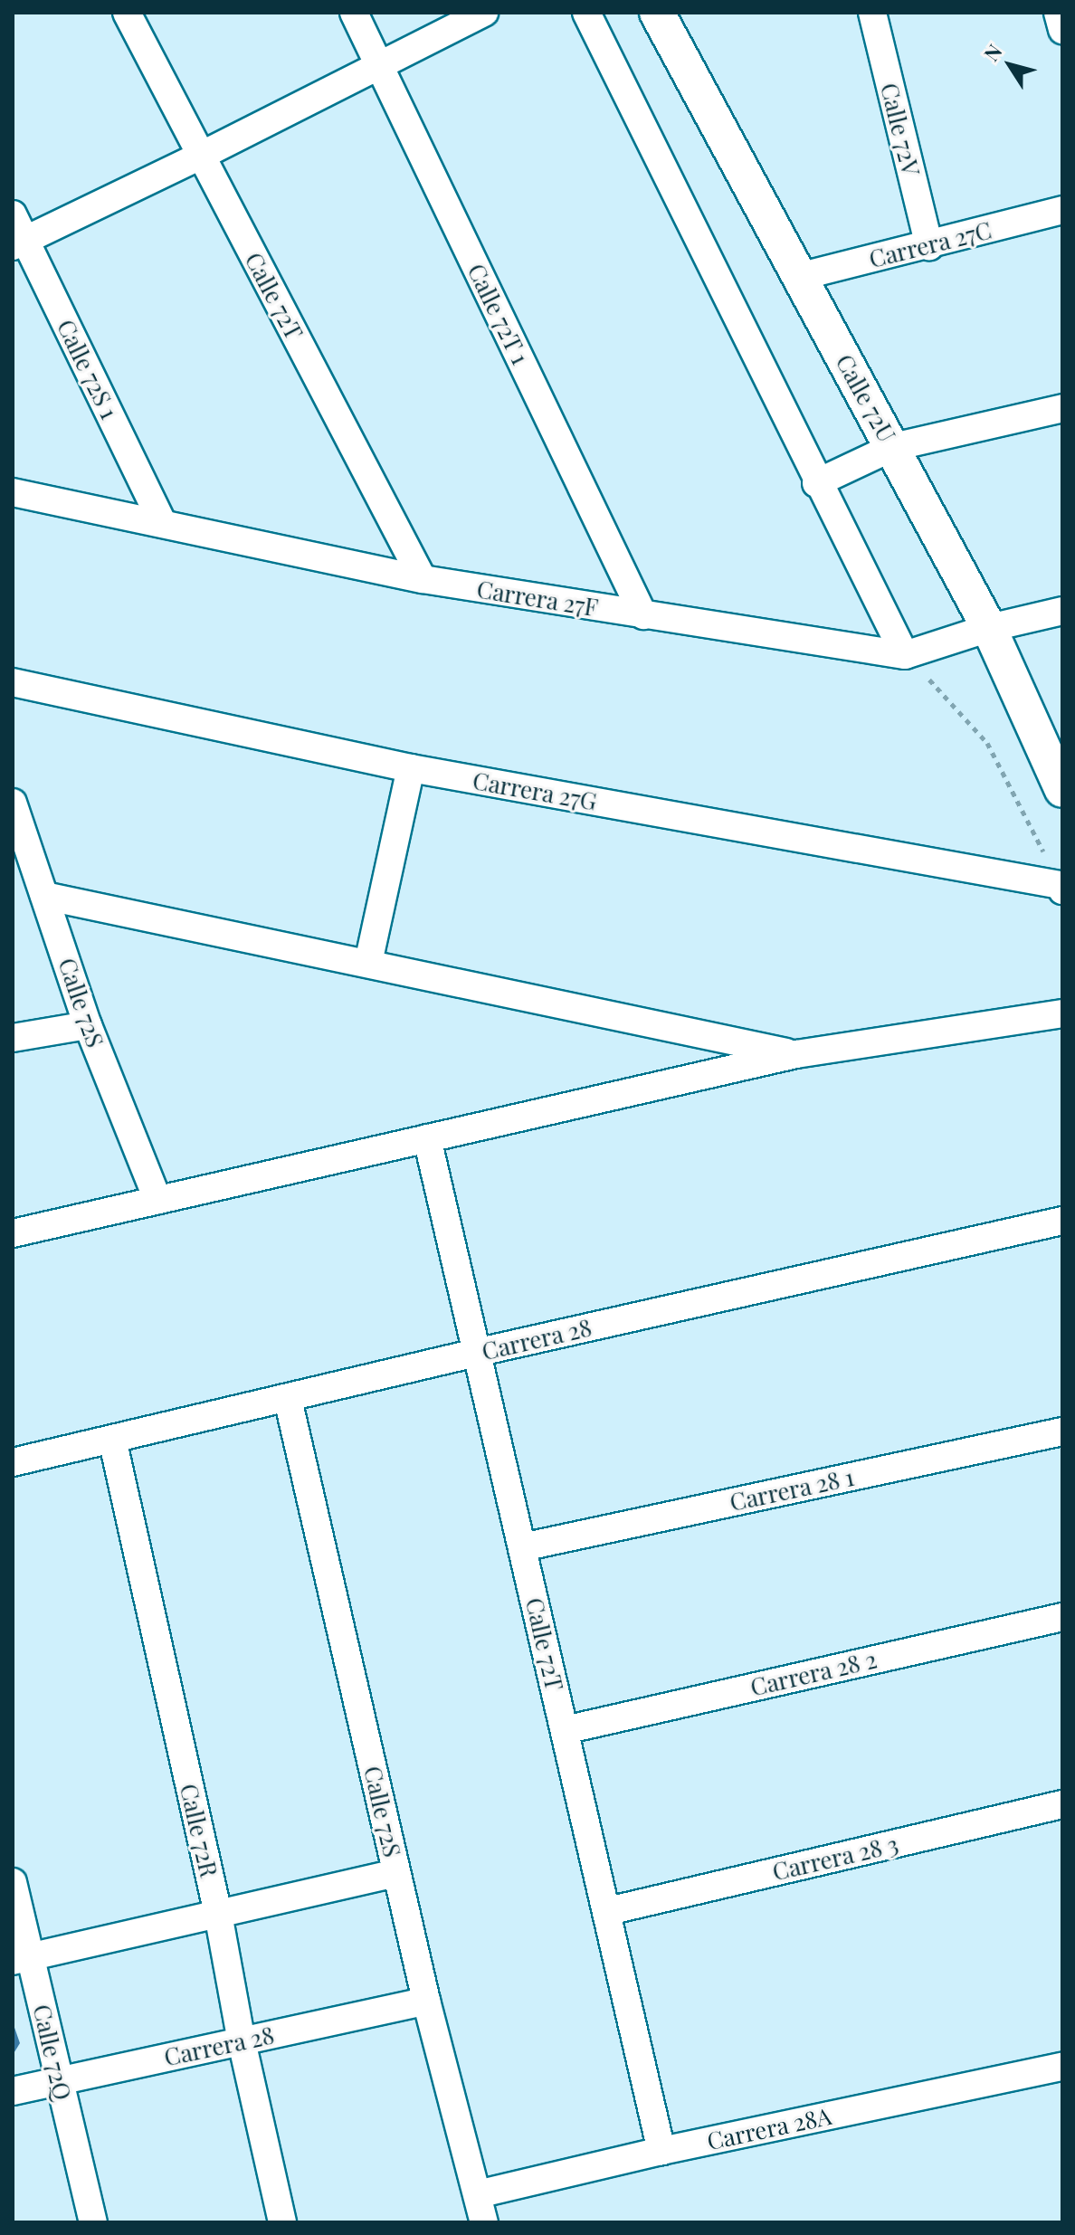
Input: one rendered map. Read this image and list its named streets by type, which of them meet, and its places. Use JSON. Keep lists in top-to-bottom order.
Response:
{
  "streets": {
    "street": [
      "Calle 72V",
      "Carrera 27C",
      "Calle 72T",
      "Calle 72T 1",
      "Calle 72S 1",
      "Calle 72U",
      "Carrera 27F",
      "Carrera 27G",
      "Calle 72S",
      "Carrera 28",
      "Carrera 28 1",
      "Carrera 28 2",
      "Calle 72R",
      "Carrera 28 3",
      "Calle 72Q",
      "Carrera 28A"
    ]
  },
  "crossings": [
    ["Calle 72V", "Carrera 27C"],
    ["Carrera 27C", "Calle 72U"],
    ["Calle 72T", "Carrera 27F"],
    ["Calle 72T", "Carrera 28"],
    ["Calle 72T", "Carrera 28 1"],
    ["Calle 72T", "Carrera 28 2"],
    ["Calle 72T", "Carrera 28 3"],
    ["Calle 72T", "Carrera 28A"],
    ["Calle 72T 1", "Carrera 27F"],
    ["Calle 72S 1", "Carrera 27F"],
    ["Calle 72U", "Carrera 27F"],
    ["Calle 72S", "Carrera 28"],
    ["Calle 72S", "Carrera 28A"],
    ["Carrera 28", "Calle 72R"],
    ["Carrera 28", "Calle 72Q"]
  ],
  "north": "top left"
}
